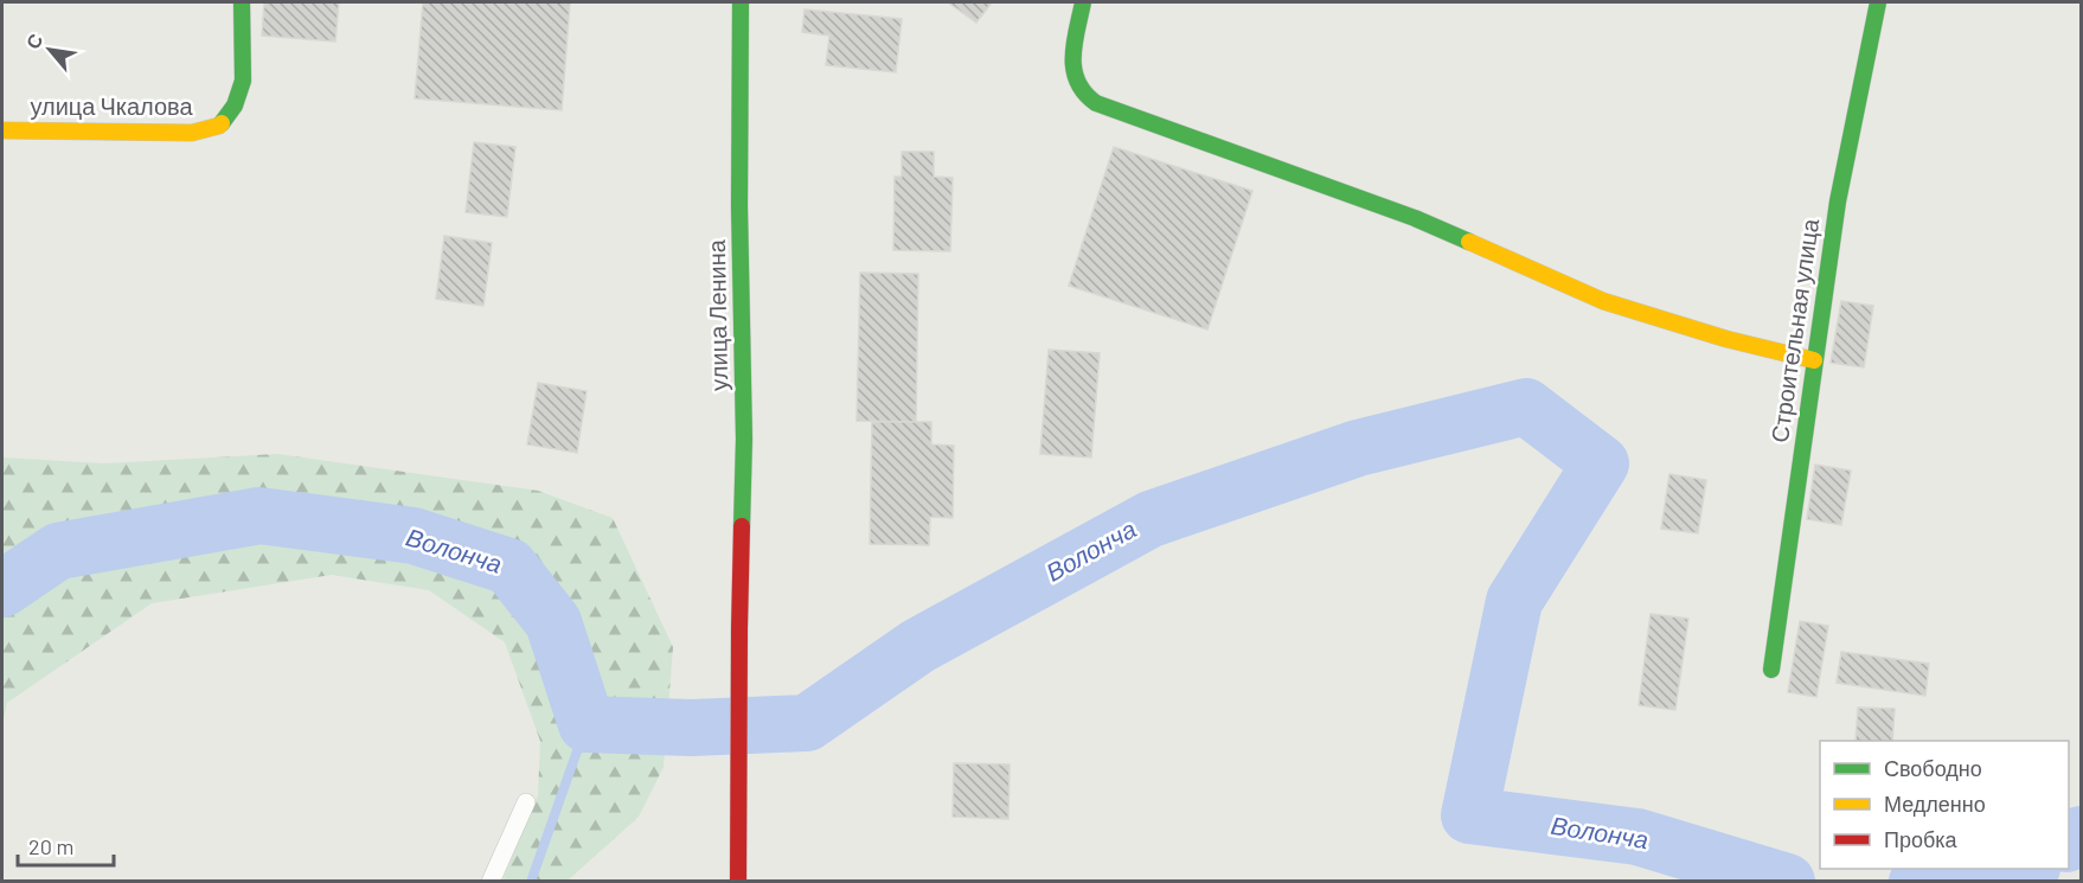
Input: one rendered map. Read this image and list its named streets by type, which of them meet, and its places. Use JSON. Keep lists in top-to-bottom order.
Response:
{
  "streets": {
    "street": ["улица Чкалова", "улица Ленина", "Строительная улица"]
  },
  "water": ["Волонча"],
  "legend": ["Свободно", "Медленно", "Пробка"],
  "scale_bar": "20 m",
  "north": "top left"
}
